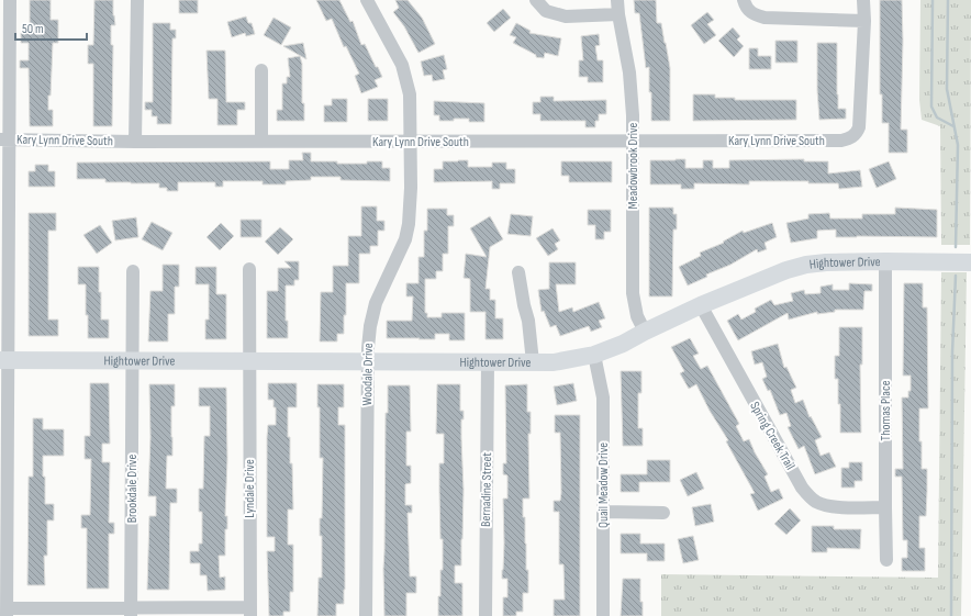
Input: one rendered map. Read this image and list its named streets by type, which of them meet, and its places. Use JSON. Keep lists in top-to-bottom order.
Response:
{
  "streets": {
    "main road": ["Hightower Drive"],
    "street": [
      "Kary Lynn Drive South",
      "Meadowbrook Drive",
      "Woodale Drive",
      "Thomas Place",
      "Spring Creek Trail",
      "Quail Meadow Drive",
      "Brookdale Drive",
      "Lyndale Drive",
      "Bernadine Street"
    ]
  },
  "crossings": [
    ["Kary Lynn Drive South", "Meadowbrook Drive"],
    ["Kary Lynn Drive South", "Woodale Drive"],
    ["Meadowbrook Drive", "Hightower Drive"],
    ["Hightower Drive", "Woodale Drive"],
    ["Hightower Drive", "Thomas Place"],
    ["Hightower Drive", "Spring Creek Trail"],
    ["Hightower Drive", "Quail Meadow Drive"],
    ["Hightower Drive", "Brookdale Drive"],
    ["Hightower Drive", "Lyndale Drive"],
    ["Hightower Drive", "Bernadine Street"],
    ["Thomas Place", "Spring Creek Trail"]
  ],
  "scale_bar": "50 m"
}
